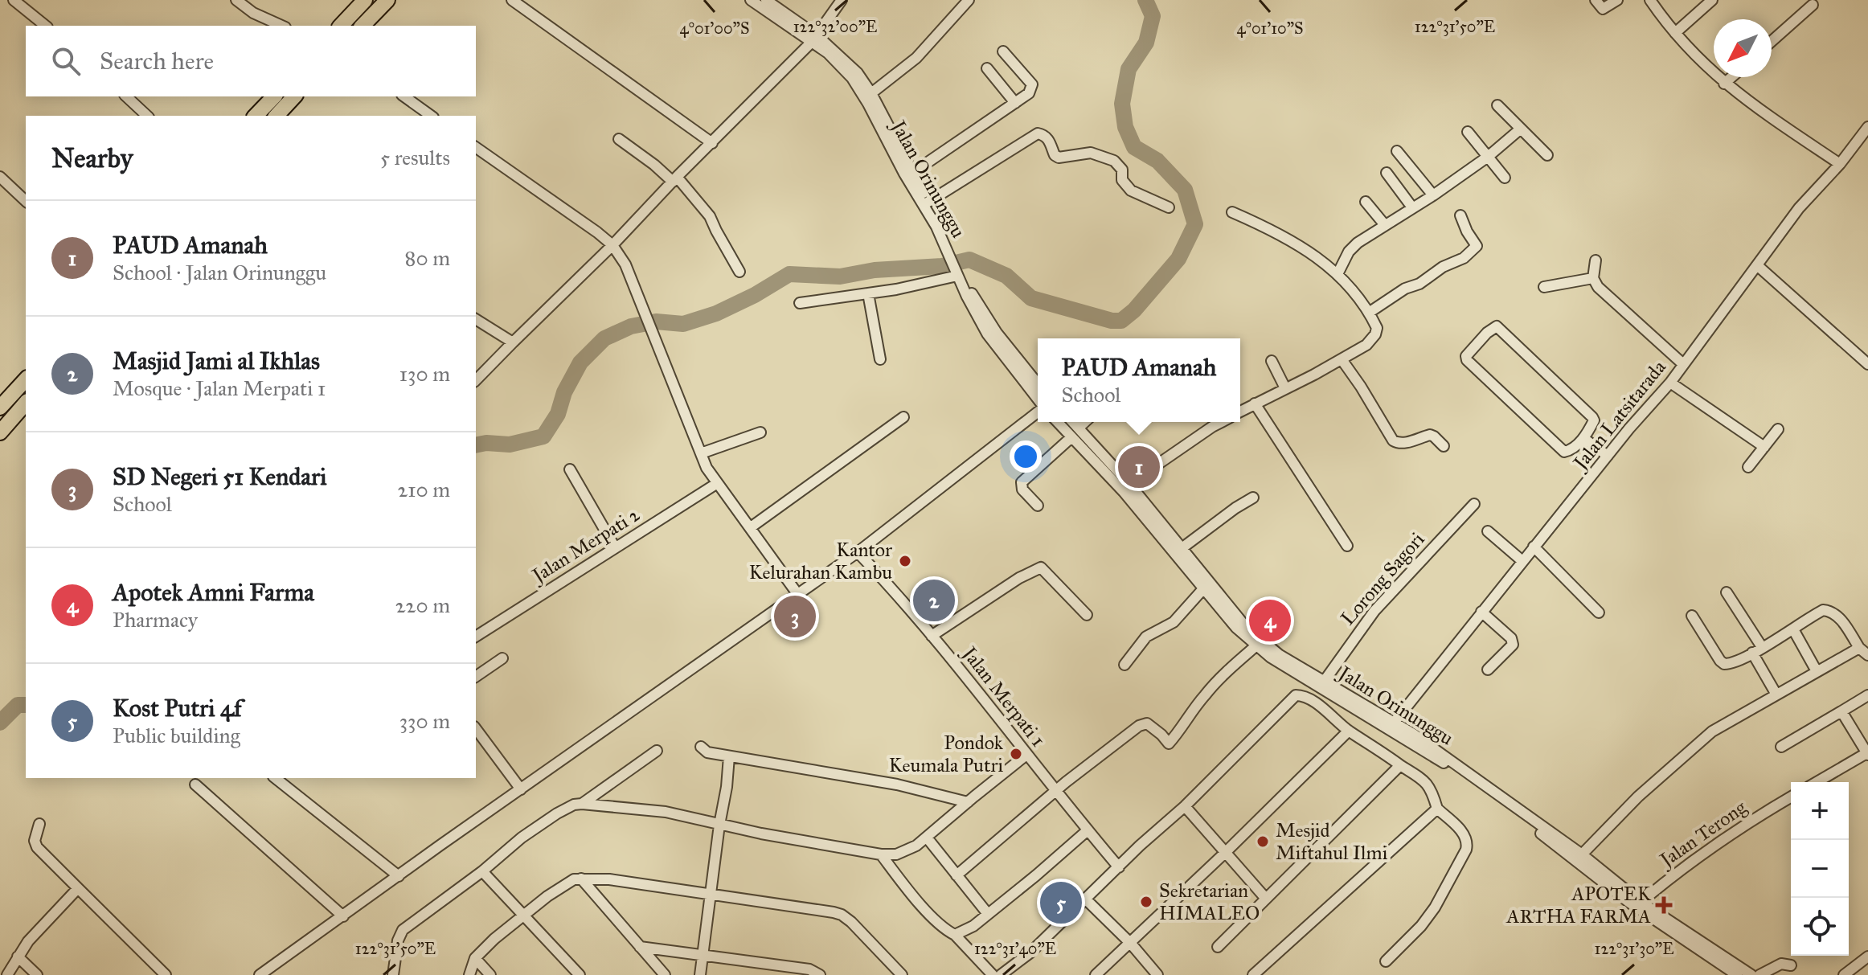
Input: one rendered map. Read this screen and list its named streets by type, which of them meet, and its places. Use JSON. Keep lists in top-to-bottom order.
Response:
{
  "streets": {
    "street": [
      "Jalan Orinunggu",
      "Jalan Latsitarada",
      "Jalan Merpati 2",
      "Lorong Sagori",
      "Jalan Merpati 1",
      "Jalan Terong"
    ]
  },
  "crossings": [
    ["Jalan Orinunggu", "Jalan Latsitarada"],
    ["Jalan Orinunggu", "Lorong Sagori"],
    ["Jalan Orinunggu", "Jalan Terong"]
  ],
  "places": {
    "other": [
      "Kantor Kelurahan Kambu",
      "Pondok Keumala Putri",
      "Mesjid Miftahul Ilmi",
      "Sekretarian HIMALEO"
    ],
    "health": ["APOTEK ARTHA FARMA"]
  },
  "north": "bottom left",
  "page": {
    "search": "Search here",
    "heading": ["Nearby", "5 results"],
    "list": [
      {
        "mark": "1",
        "name": "PAUD Amanah",
        "note": "School · Jalan Orinunggu",
        "value": "80 m"
      },
      {
        "mark": "2",
        "name": "Masjid Jami al Ikhlas",
        "note": "Mosque · Jalan Merpati 1",
        "value": "130 m"
      },
      {
        "mark": "3",
        "name": "SD Negeri 51 Kendari",
        "note": "School",
        "value": "210 m"
      },
      {
        "mark": "4",
        "name": "Apotek Amni Farma",
        "note": "Pharmacy",
        "value": "220 m"
      },
      {
        "mark": "5",
        "name": "Kost Putri 4f",
        "note": "Public building",
        "value": "330 m"
      }
    ],
    "popup": ["PAUD Amanah", "School"],
    "pins": [
      "1",
      "2",
      "3",
      "4",
      "5"
    ],
    "map_buttons": ["+", "−"]
  },
  "coordinates": [
    "122°32'00\"E",
    "122°31'50\"E",
    "4°01'10\"S",
    "4°01'00\"S",
    "122°31'40\"E",
    "122°31'30\"E"
  ]
}
